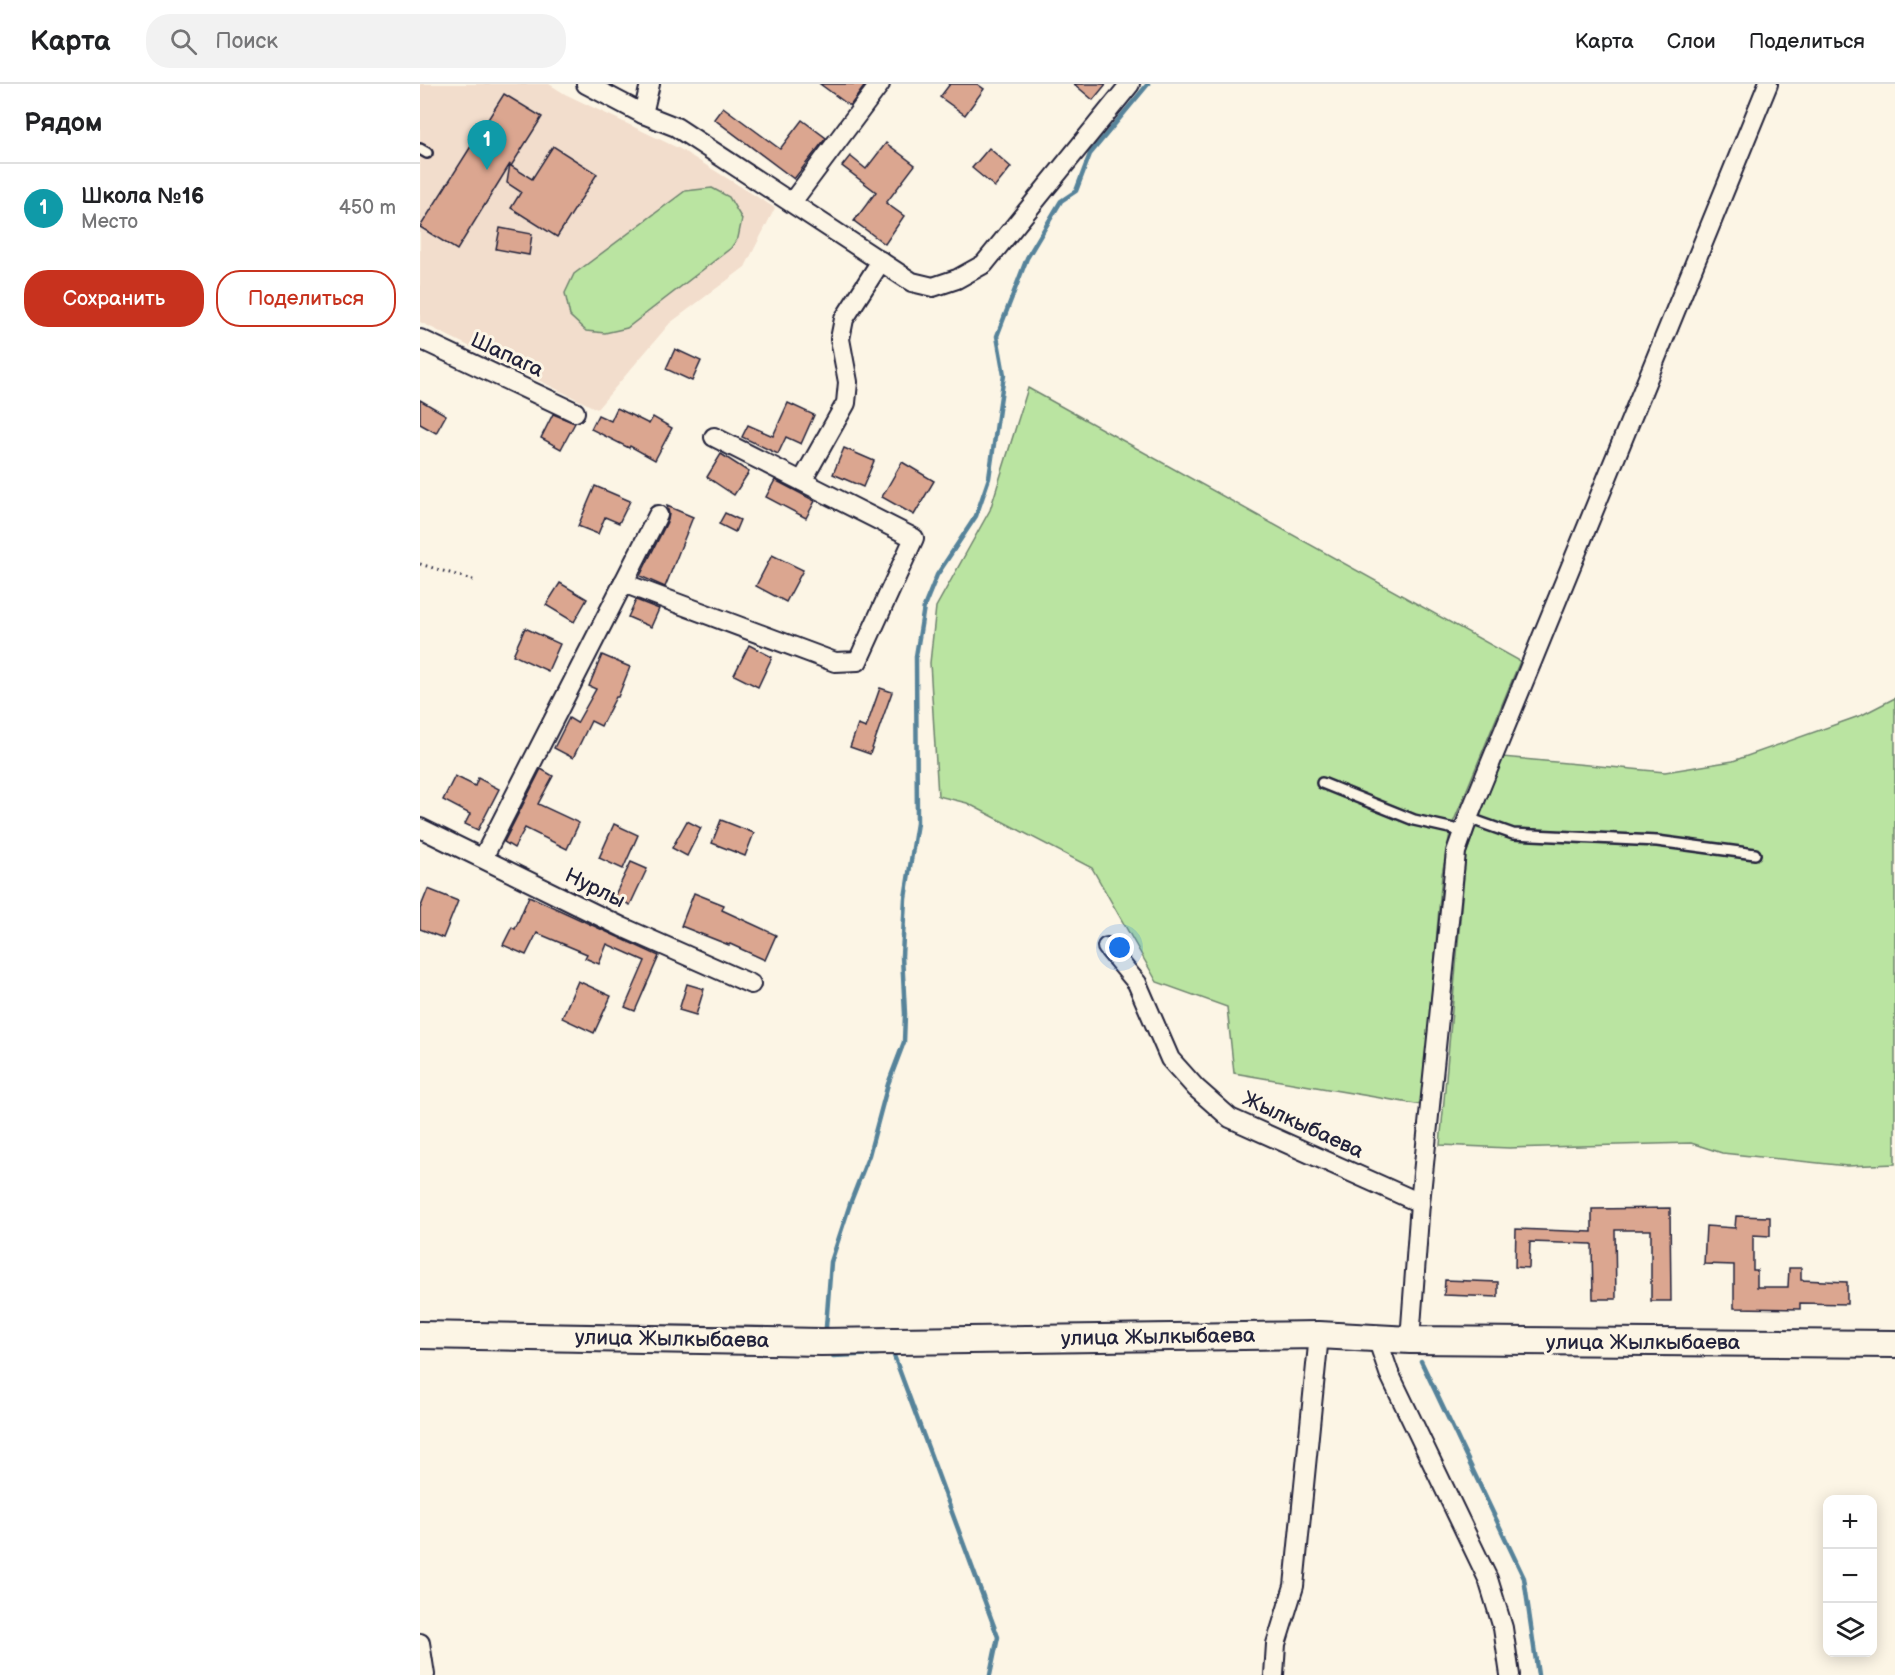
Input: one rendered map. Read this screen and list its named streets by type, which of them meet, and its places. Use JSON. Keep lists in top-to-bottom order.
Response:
{
  "streets": {
    "main road": ["улица Жылкыбаева"],
    "street": ["Шапага", "Нурлы", "Жылкыбаева"]
  },
  "page": {
    "header": "Карта",
    "search": "Поиск",
    "nav": ["Карта", "Слои", "Поделиться"],
    "heading": "Рядом",
    "pins": "1",
    "list": [
      {
        "mark": "1",
        "name": "Школа №16",
        "note": "Место",
        "value": "450 m"
      }
    ],
    "buttons": ["Сохранить", "Поделиться"],
    "map_buttons": ["+", "−"]
  }
}
